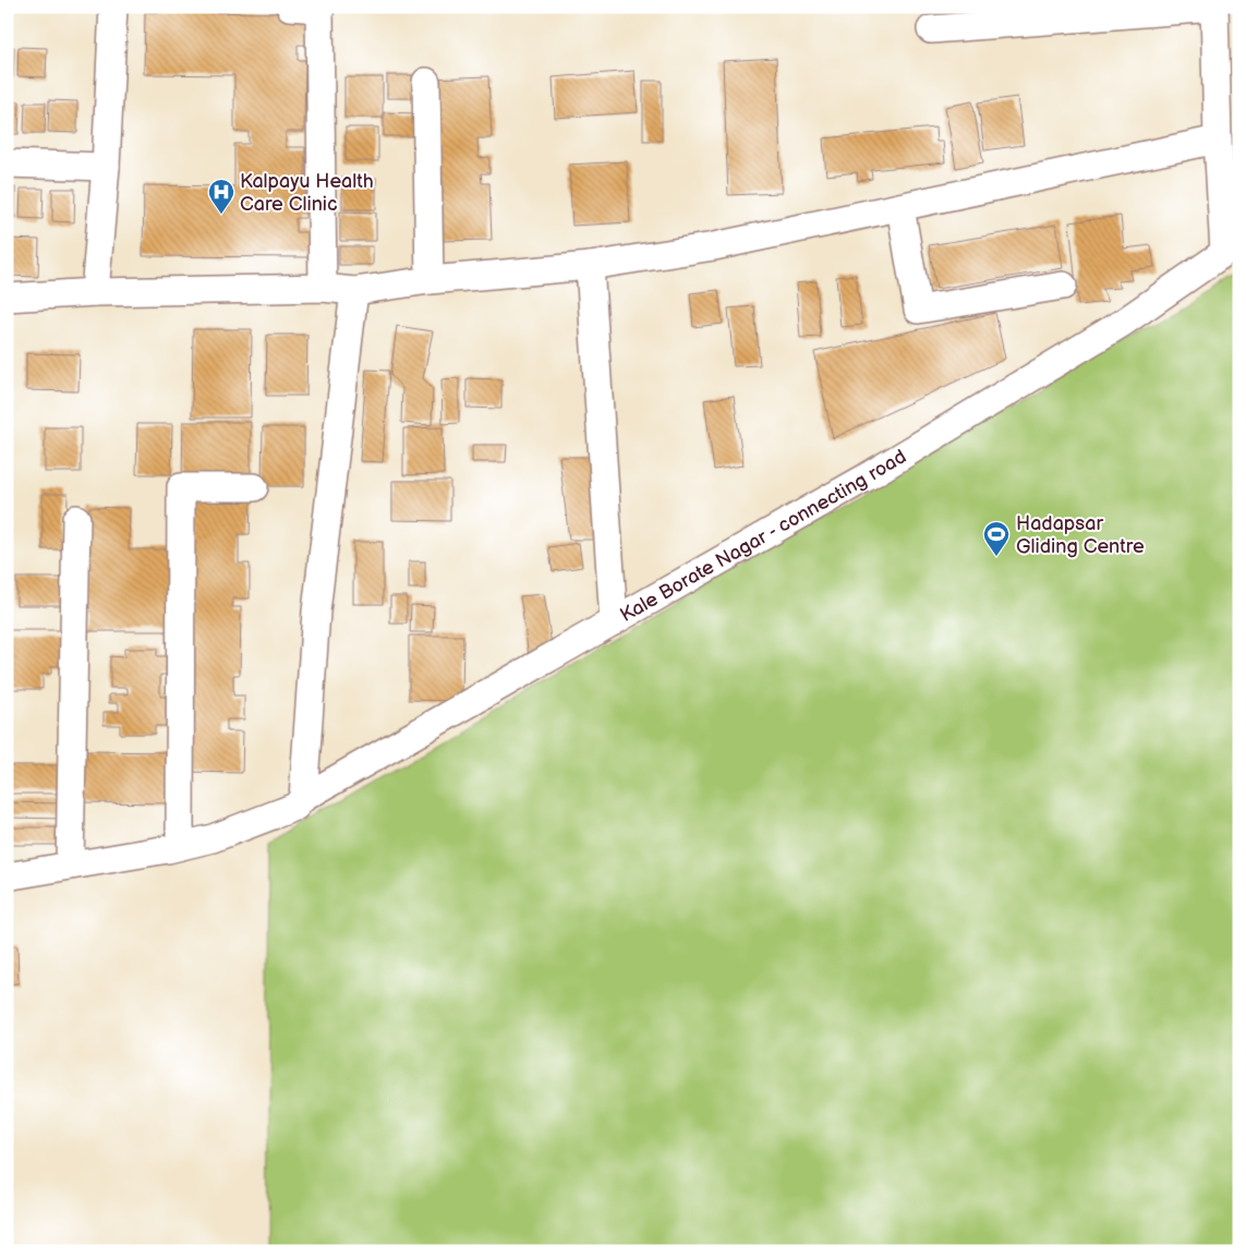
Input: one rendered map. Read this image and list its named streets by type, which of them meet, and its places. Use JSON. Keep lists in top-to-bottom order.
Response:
{
  "streets": {
    "street": ["Kale Borate Nagar - connecting road"]
  },
  "places": {
    "hospital": ["Kalpayu Health Care Clinic"],
    "sports": ["Hadapsar Gliding Centre"]
  }
}
